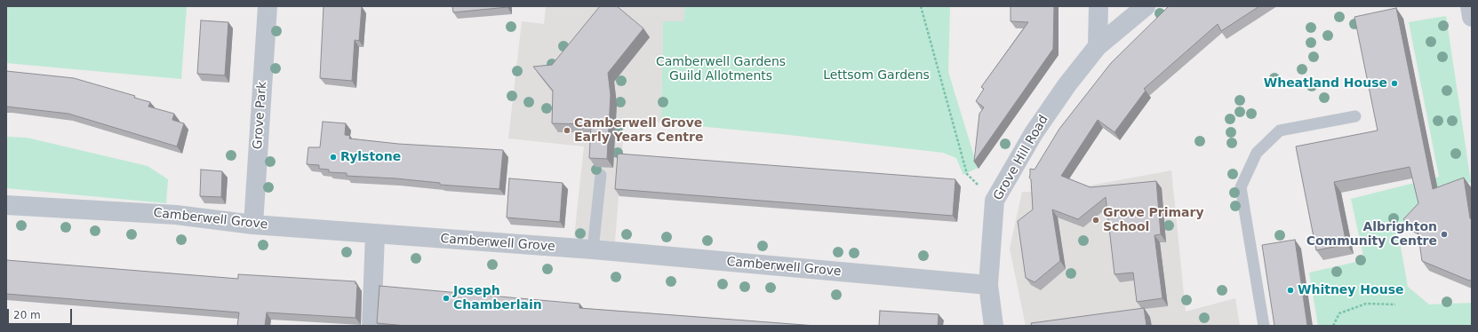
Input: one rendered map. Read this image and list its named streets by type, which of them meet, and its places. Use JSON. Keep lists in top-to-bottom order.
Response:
{
  "streets": {
    "street": ["Grove Park", "Grove Hill Road", "Camberwell Grove"]
  },
  "crossings": [
    ["Grove Park", "Camberwell Grove"],
    ["Grove Hill Road", "Camberwell Grove"]
  ],
  "parks": ["Camberwell Gardens Guild Allotments", "Lettsom Gardens"],
  "places": [
    "Wheatland House",
    "Camberwell Grove Early Years Centre",
    "Rylstone",
    "Grove Primary School",
    "Albrighton Community Centre",
    "Whitney House",
    "Joseph Chamberlain"
  ],
  "scale_bar": "20 m"
}
